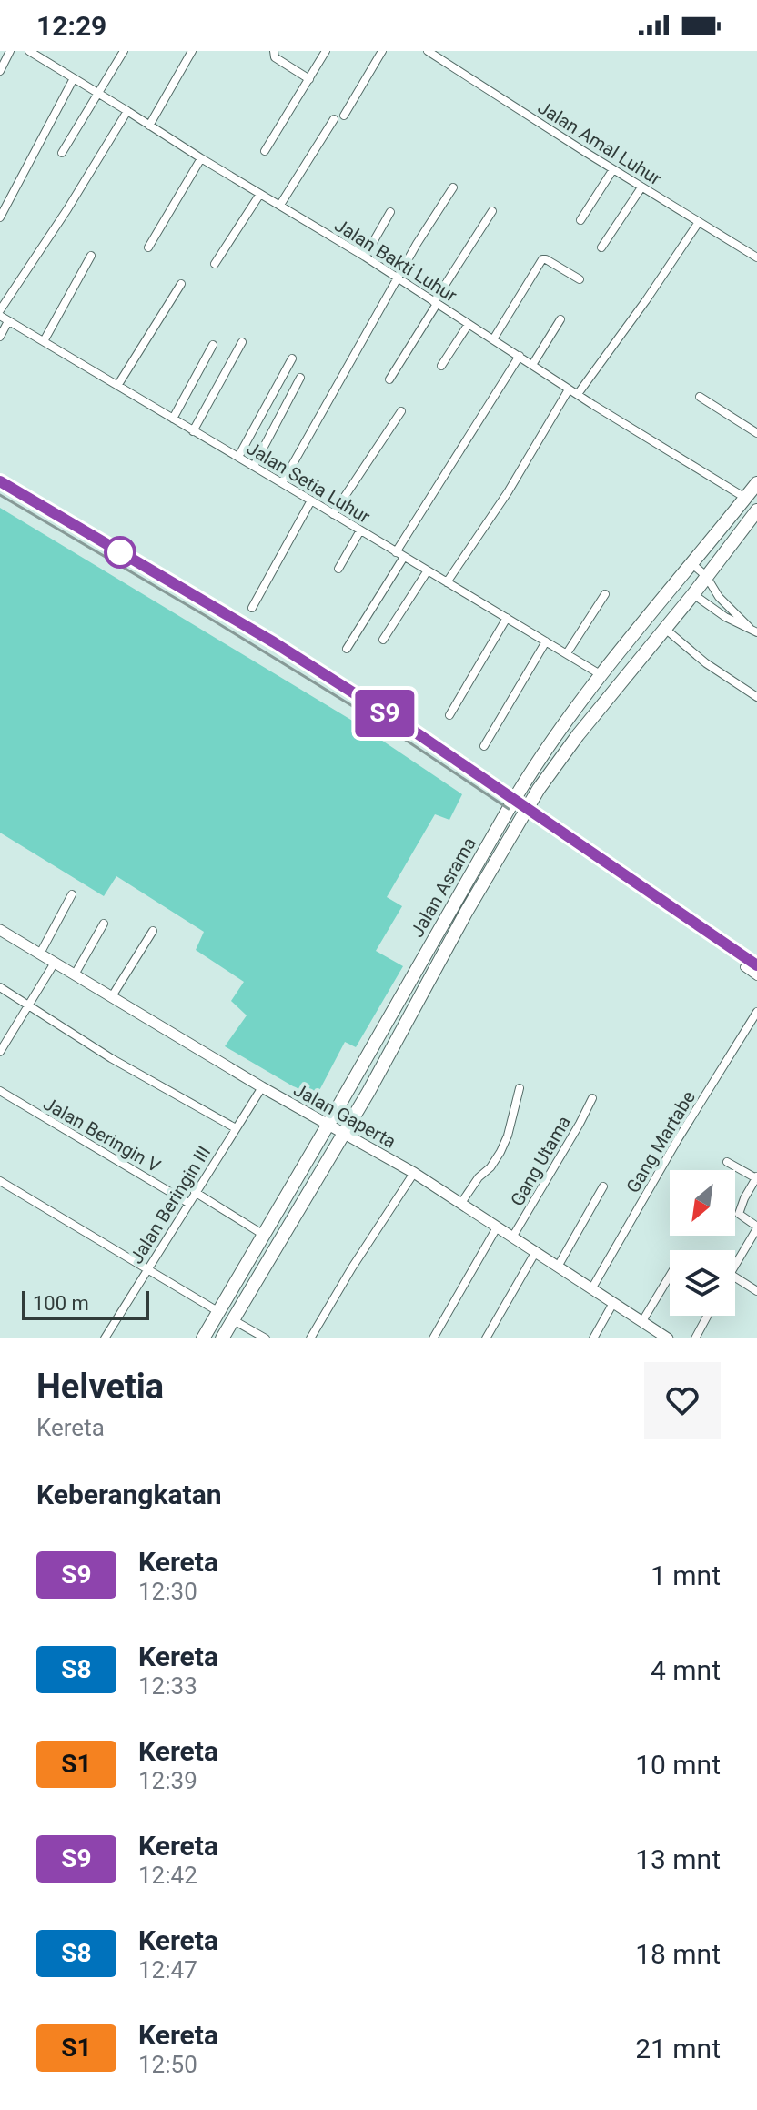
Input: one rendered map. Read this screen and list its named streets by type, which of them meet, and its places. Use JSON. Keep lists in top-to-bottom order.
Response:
{
  "streets": {
    "highway": ["Jalan Asrama"],
    "street": [
      "Jalan Amal Luhur",
      "Jalan Bakti Luhur",
      "Jalan Setia Luhur",
      "Jalan Gaperta",
      "Jalan Beringin V",
      "Gang Martabe",
      "Gang Utama",
      "Jalan Beringin III"
    ]
  },
  "crossings": [
    ["Jalan Bakti Luhur", "Jalan Asrama"],
    ["Jalan Setia Luhur", "Jalan Asrama"],
    ["Jalan Asrama", "Jalan Gaperta"],
    ["Jalan Gaperta", "Gang Martabe"],
    ["Jalan Gaperta", "Gang Utama"],
    ["Jalan Gaperta", "Jalan Beringin III"],
    ["Jalan Beringin V", "Jalan Beringin III"]
  ],
  "scale_bar": "100 m",
  "north": "bottom left",
  "page": {
    "status": "12:29",
    "on_map": "S9",
    "scale": "100 m",
    "heading": [
      ["Helvetia", "Kereta"],
      "Keberangkatan"
    ],
    "list": [
      {
        "mark": "S9",
        "name": "Kereta",
        "note": "12:30",
        "value": "1 mnt"
      },
      {
        "mark": "S8",
        "name": "Kereta",
        "note": "12:33",
        "value": "4 mnt"
      },
      {
        "mark": "S1",
        "name": "Kereta",
        "note": "12:39",
        "value": "10 mnt"
      },
      {
        "mark": "S9",
        "name": "Kereta",
        "note": "12:42",
        "value": "13 mnt"
      },
      {
        "mark": "S8",
        "name": "Kereta",
        "note": "12:47",
        "value": "18 mnt"
      },
      {
        "mark": "S1",
        "name": "Kereta",
        "note": "12:50",
        "value": "21 mnt"
      }
    ]
  }
}
